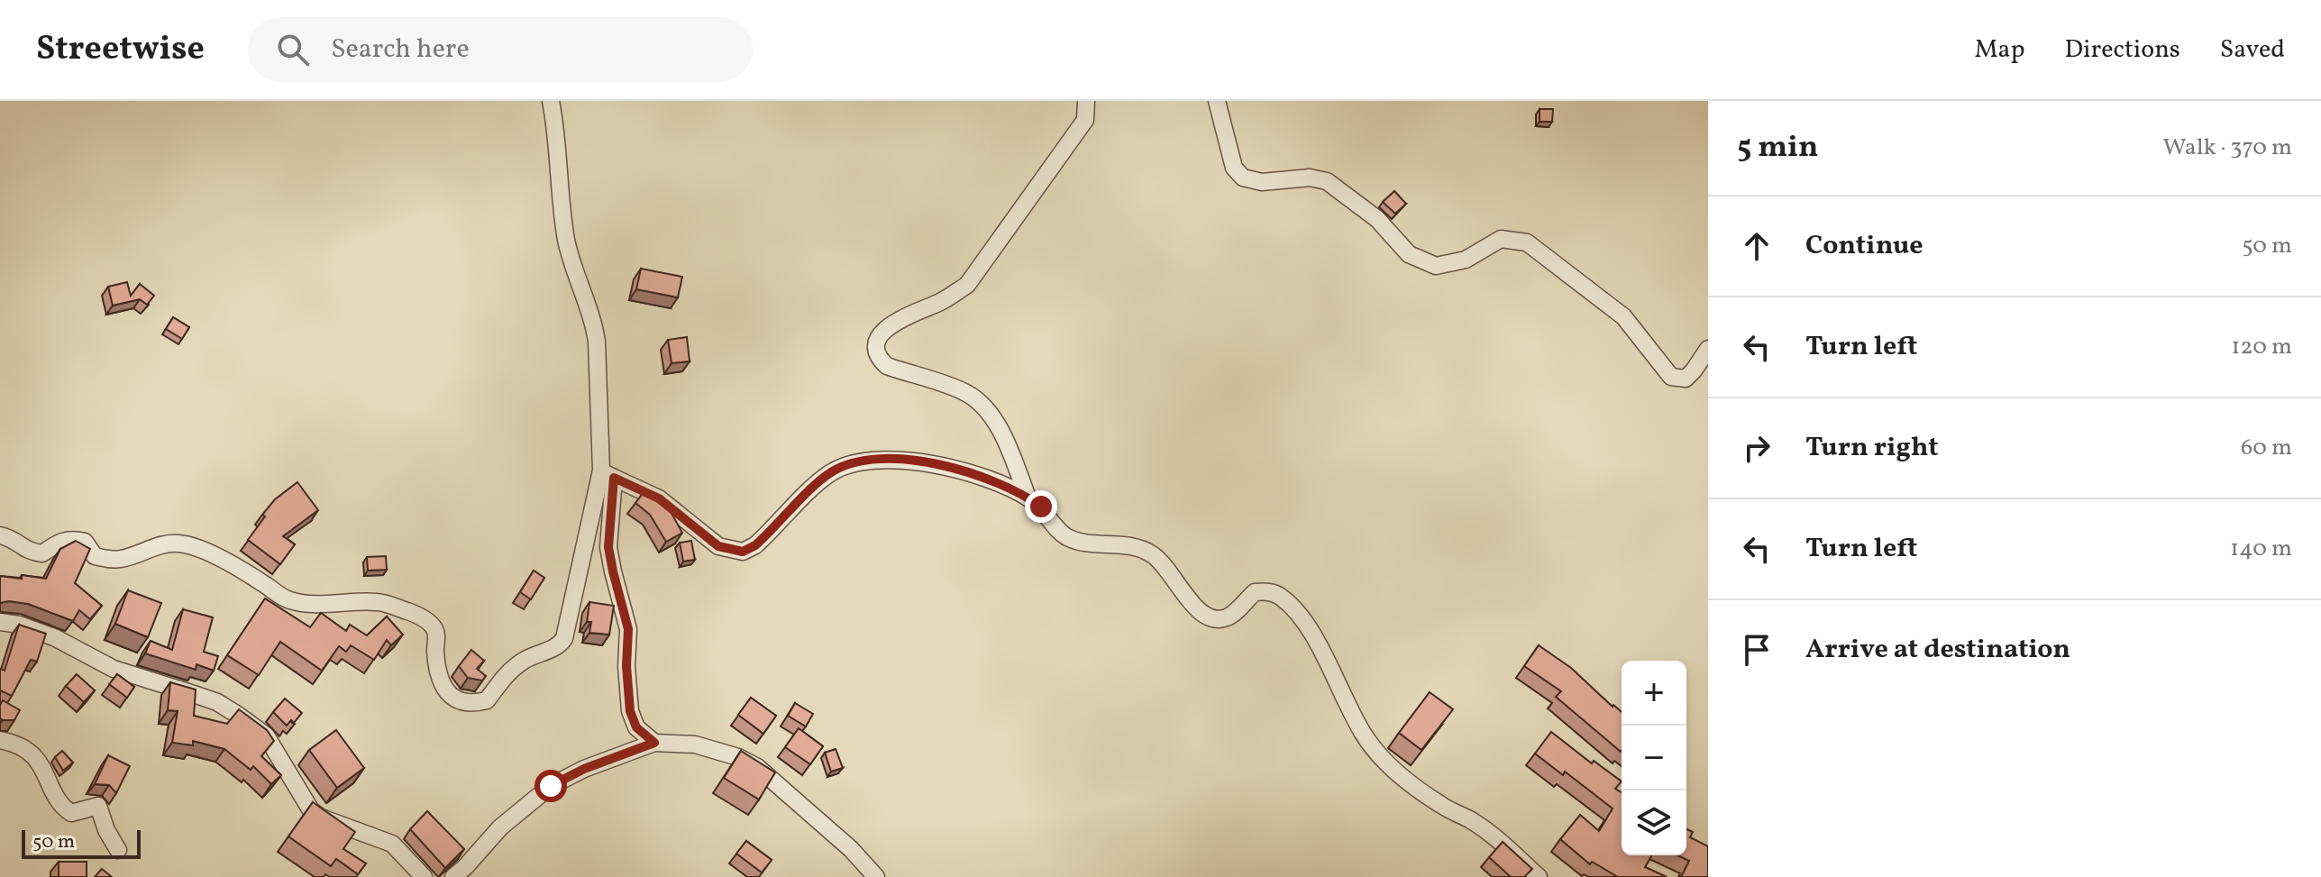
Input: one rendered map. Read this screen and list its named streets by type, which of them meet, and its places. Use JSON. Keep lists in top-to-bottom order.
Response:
{
  "scale_bar": "50 m",
  "page": {
    "header": "Streetwise",
    "search": "Search here",
    "nav": ["Map", "Directions", "Saved"],
    "heading": ["5 min", "Walk · 370 m"],
    "list": [
      ["Continue", "50 m"],
      ["Turn left", "120 m"],
      ["Turn right", "60 m"],
      ["Turn left", "140 m"],
      "Arrive at destination"
    ],
    "map_buttons": ["+", "−"],
    "scale": "50 m"
  }
}
